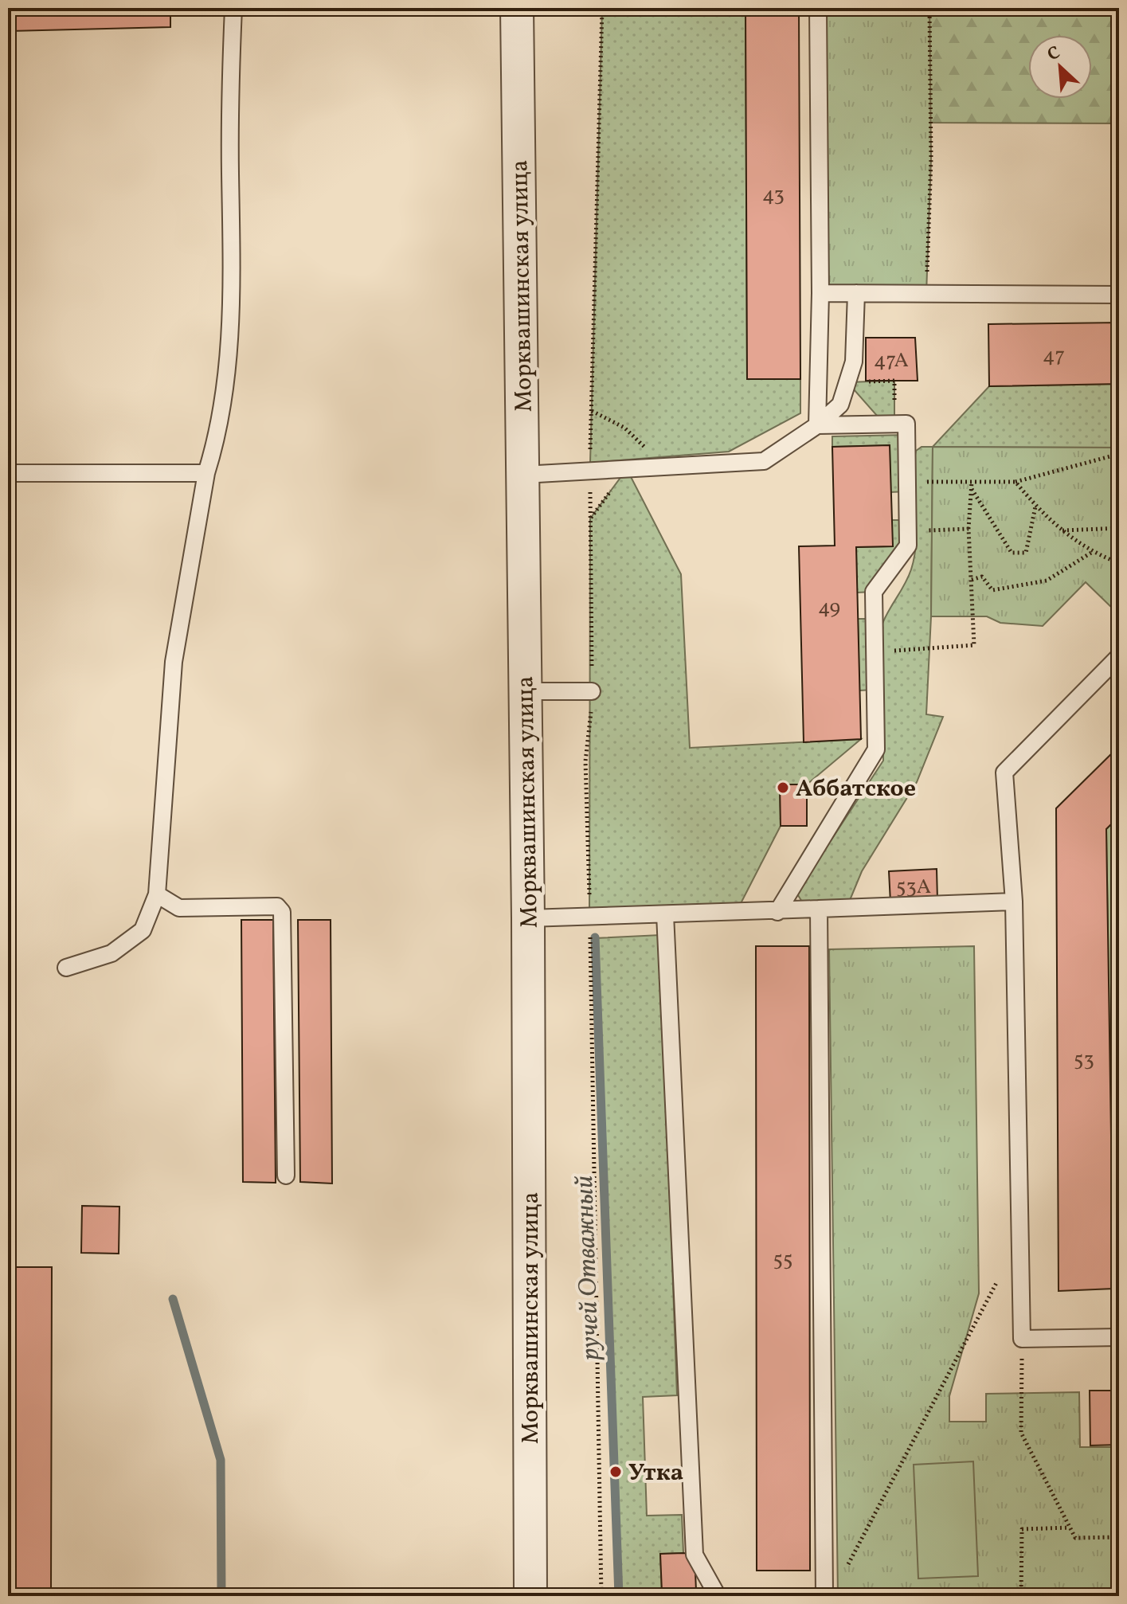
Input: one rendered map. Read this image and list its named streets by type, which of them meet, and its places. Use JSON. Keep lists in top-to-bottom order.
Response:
{
  "streets": {
    "street": ["Морквашинская улица"]
  },
  "water": ["ручей Отважный"],
  "places": ["Аббатское", "Утка"],
  "house_numbers": [
    "43",
    "47",
    "47А",
    "49",
    "53А",
    "53",
    "55"
  ],
  "north": "top left"
}
